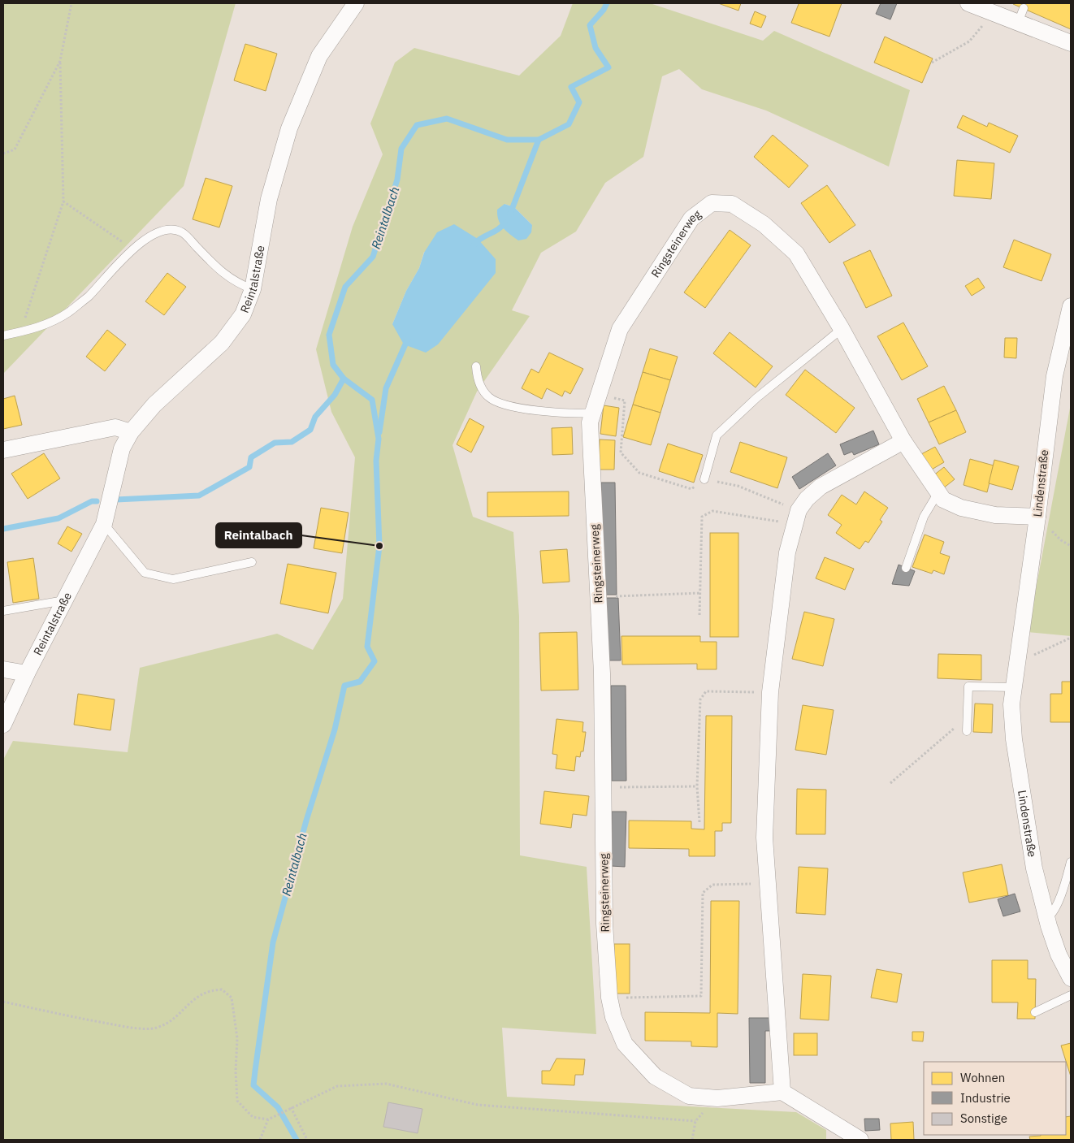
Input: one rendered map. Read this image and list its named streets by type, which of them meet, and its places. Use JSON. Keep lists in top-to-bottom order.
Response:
{
  "streets": {
    "street": ["Ringsteinerweg", "Reintalstraße", "Lindenstraße"]
  },
  "crossings": [
    ["Ringsteinerweg", "Lindenstraße"]
  ],
  "water": ["Reintalbach"],
  "places": ["Reintalbach"],
  "legend": ["Wohnen", "Industrie", "Sonstige"]
}
